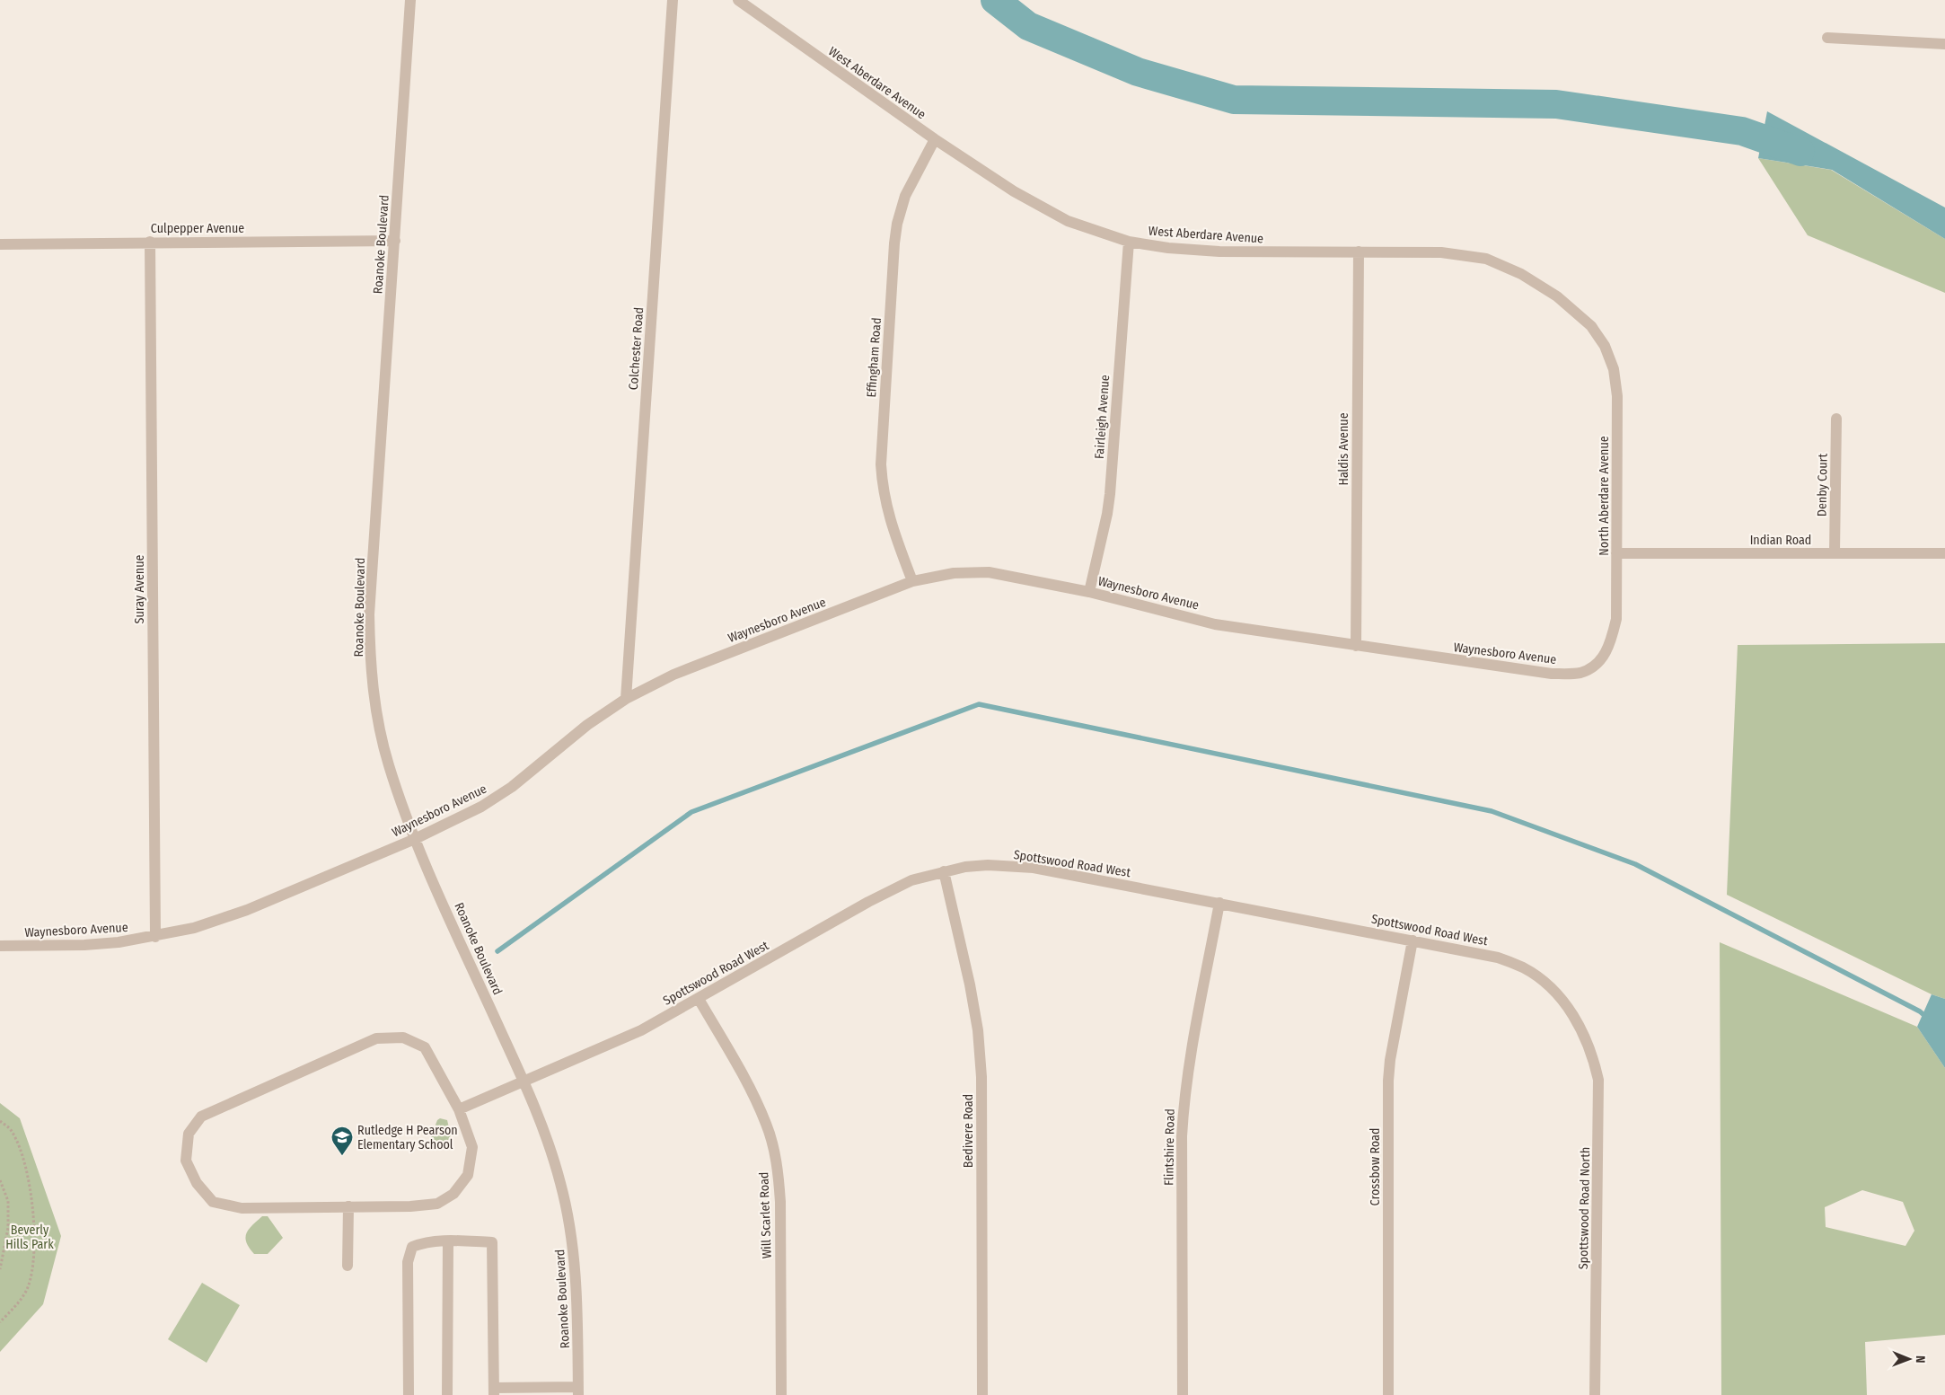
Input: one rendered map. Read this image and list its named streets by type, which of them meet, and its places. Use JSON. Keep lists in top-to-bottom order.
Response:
{
  "streets": {
    "street": [
      "West Aberdare Avenue",
      "Culpepper Avenue",
      "Roanoke Boulevard",
      "Colchester Road",
      "Effingham Road",
      "Fairleigh Avenue",
      "Haldis Avenue",
      "Denby Court",
      "North Aberdare Avenue",
      "Indian Road",
      "Suray Avenue",
      "Waynesboro Avenue",
      "Spottswood Road West",
      "Bedivere Road",
      "Flintshire Road",
      "Crossbow Road",
      "Spottswood Road North",
      "Will Scarlet Road"
    ]
  },
  "crossings": [
    ["West Aberdare Avenue", "Effingham Road"],
    ["West Aberdare Avenue", "Fairleigh Avenue"],
    ["West Aberdare Avenue", "Haldis Avenue"],
    ["West Aberdare Avenue", "North Aberdare Avenue"],
    ["Culpepper Avenue", "Roanoke Boulevard"],
    ["Culpepper Avenue", "Suray Avenue"],
    ["Roanoke Boulevard", "Waynesboro Avenue"],
    ["Roanoke Boulevard", "Spottswood Road West"],
    ["Colchester Road", "Waynesboro Avenue"],
    ["Effingham Road", "Waynesboro Avenue"],
    ["Fairleigh Avenue", "Waynesboro Avenue"],
    ["Haldis Avenue", "Waynesboro Avenue"],
    ["Denby Court", "Indian Road"],
    ["North Aberdare Avenue", "Indian Road"],
    ["North Aberdare Avenue", "Waynesboro Avenue"],
    ["Suray Avenue", "Waynesboro Avenue"],
    ["Spottswood Road West", "Bedivere Road"],
    ["Spottswood Road West", "Flintshire Road"],
    ["Spottswood Road West", "Crossbow Road"],
    ["Spottswood Road West", "Spottswood Road North"],
    ["Spottswood Road West", "Will Scarlet Road"]
  ],
  "parks": ["Beverly Hills Park"],
  "places": {
    "school or university": ["Rutledge H Pearson Elementary School"]
  },
  "north": "right"
}
